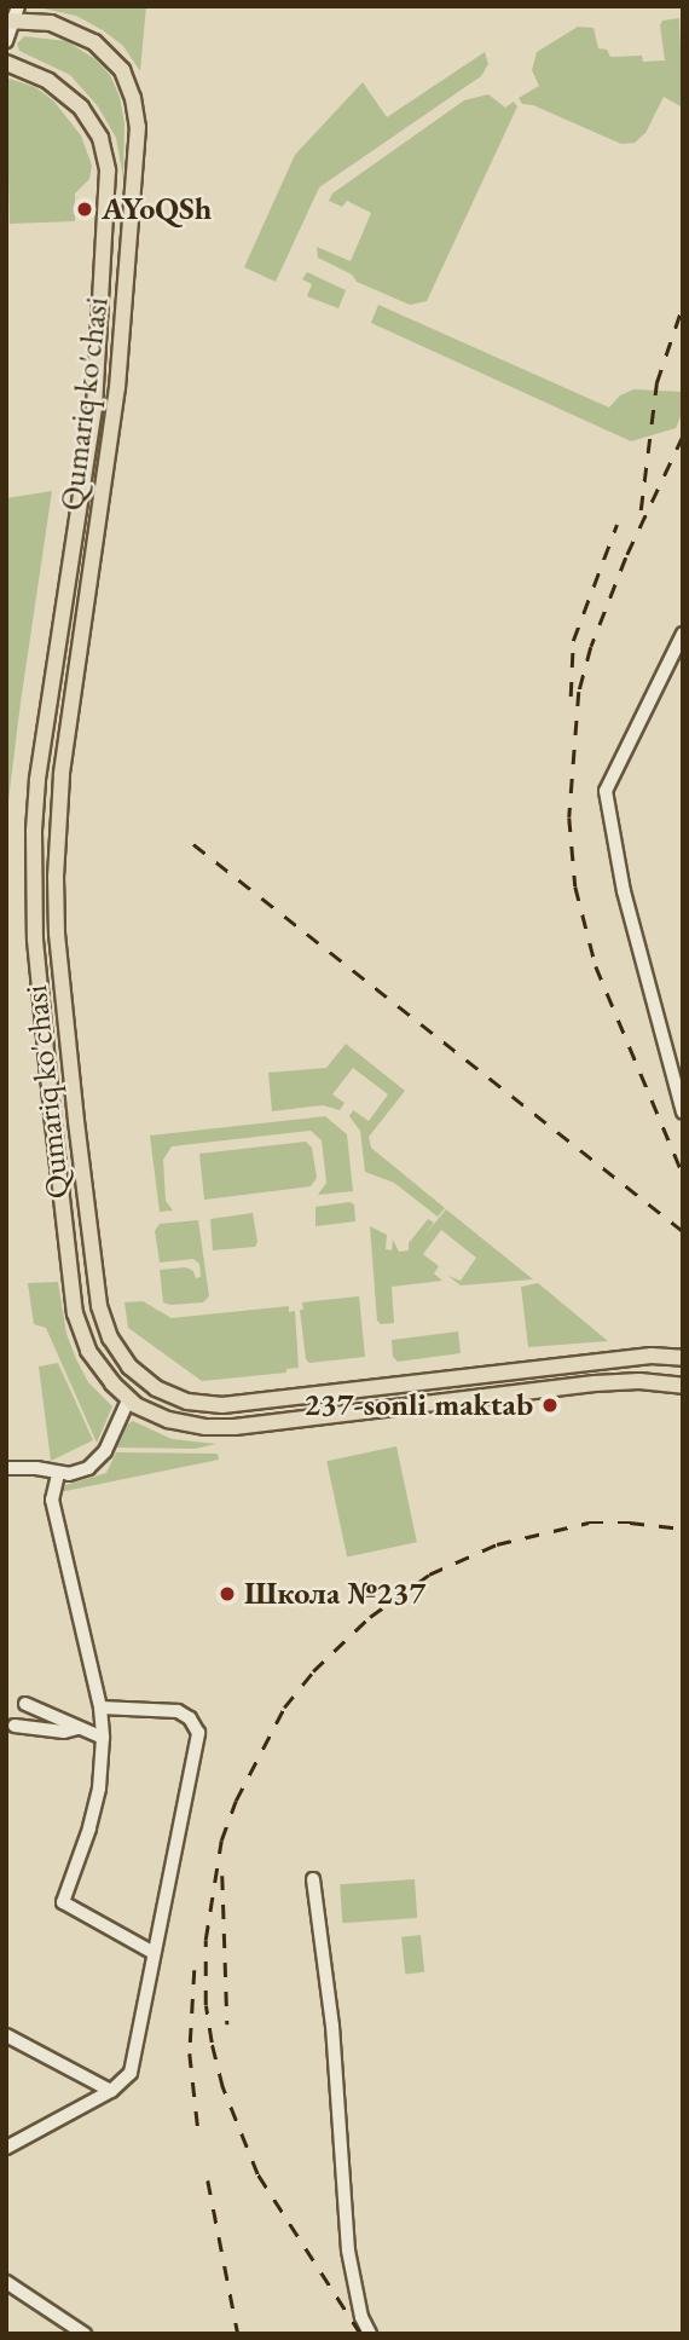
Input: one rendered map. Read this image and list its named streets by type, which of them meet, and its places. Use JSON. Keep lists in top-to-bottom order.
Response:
{
  "streets": {
    "main road": ["Qumariq ko'chasi"]
  },
  "places": ["AYoQSh", "237-sonli maktab", "Школа №237"]
}
